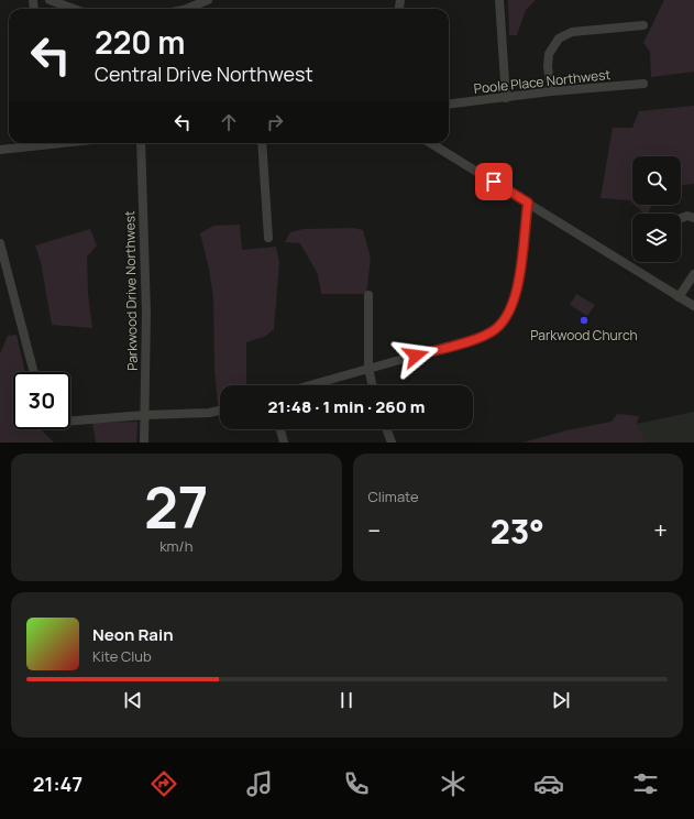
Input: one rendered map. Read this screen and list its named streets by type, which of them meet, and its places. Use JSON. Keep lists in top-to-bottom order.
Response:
{
  "streets": {
    "street": ["Poole Place Northwest", "Parkwood Drive Northwest"]
  },
  "places": ["Parkwood Church"],
  "page": {
    "turn": ["220 m", "Central Drive Northwest"],
    "limit": "30",
    "trip": "21:48 · 1 min · 260 m",
    "tile": [
      ["27", "km/h"],
      "Climate"
    ],
    "heat": ["−", "23°", "+"],
    "song": ["Neon Rain", "Kite Club"],
    "tabs": "21:47"
  }
}
